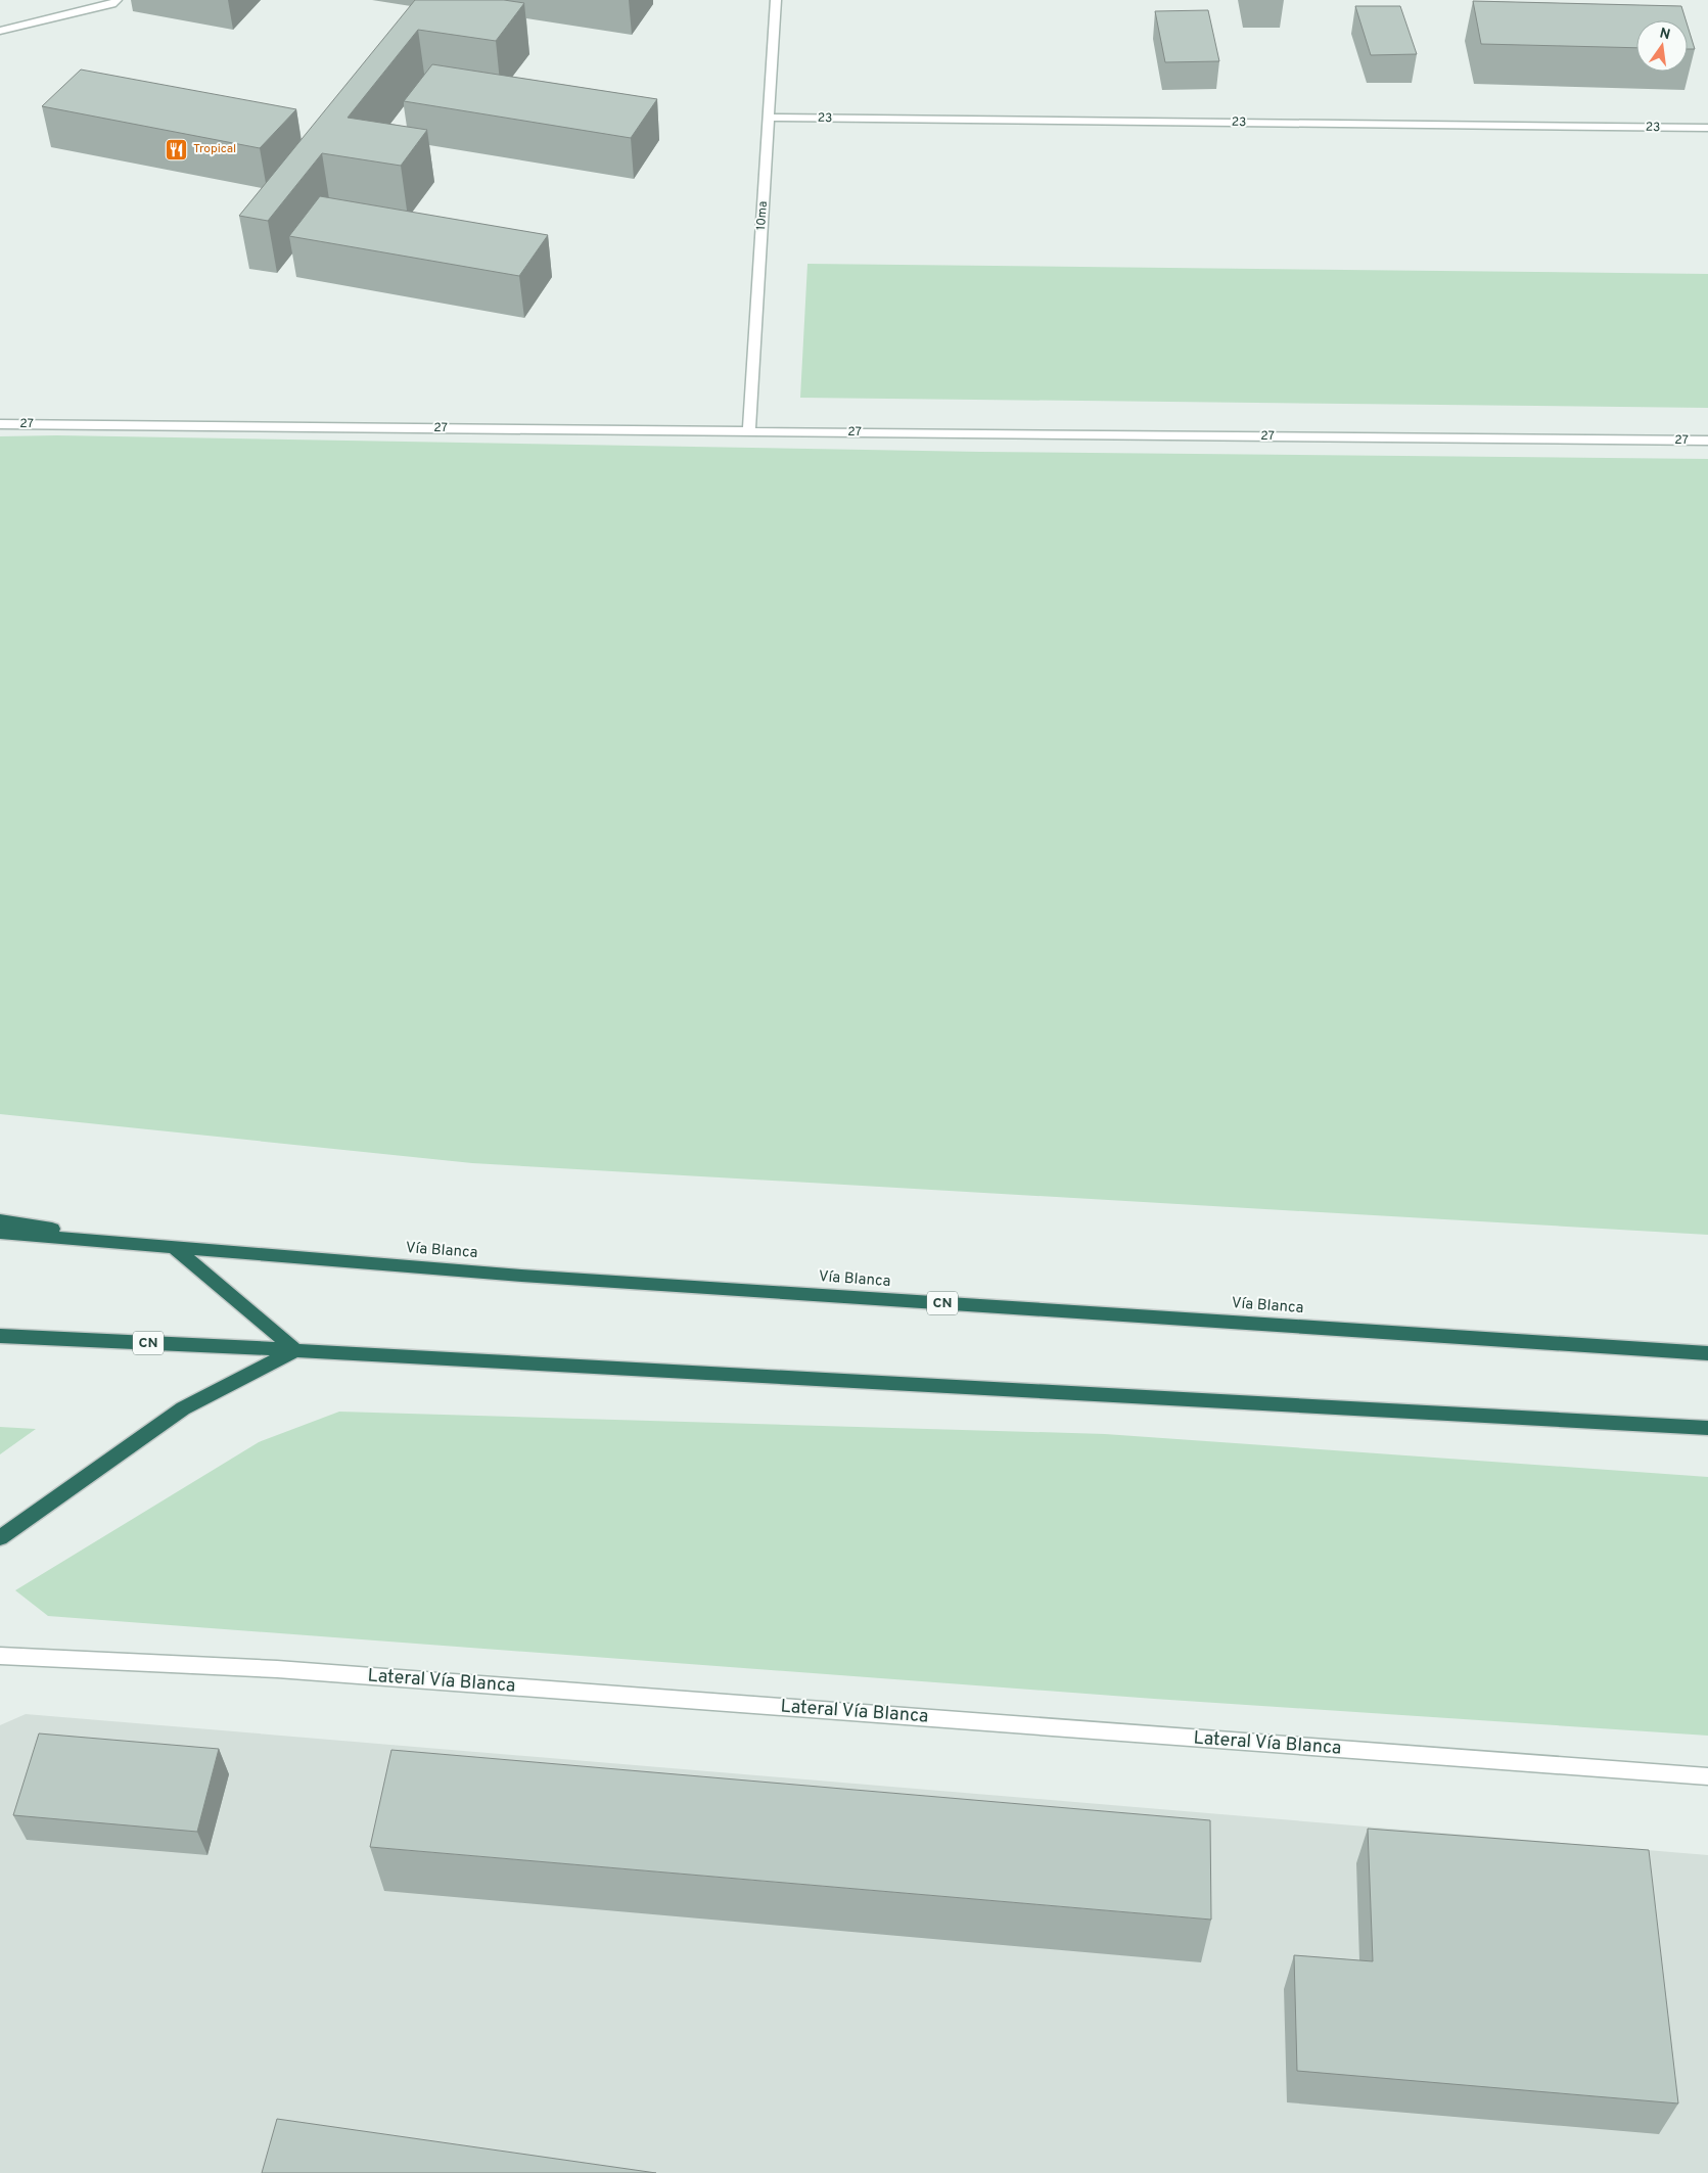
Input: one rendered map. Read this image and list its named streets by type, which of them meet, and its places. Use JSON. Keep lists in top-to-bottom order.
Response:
{
  "streets": {
    "highway": ["Vía Blanca", "CN"],
    "street": [
      "23",
      "10ma",
      "27",
      "Lateral Vía Blanca"
    ]
  },
  "crossings": [
    ["23", "10ma"],
    ["10ma", "27"],
    ["Vía Blanca", "CN"]
  ],
  "places": {
    "restaurant": ["Tropical"]
  },
  "north": "top"
}
